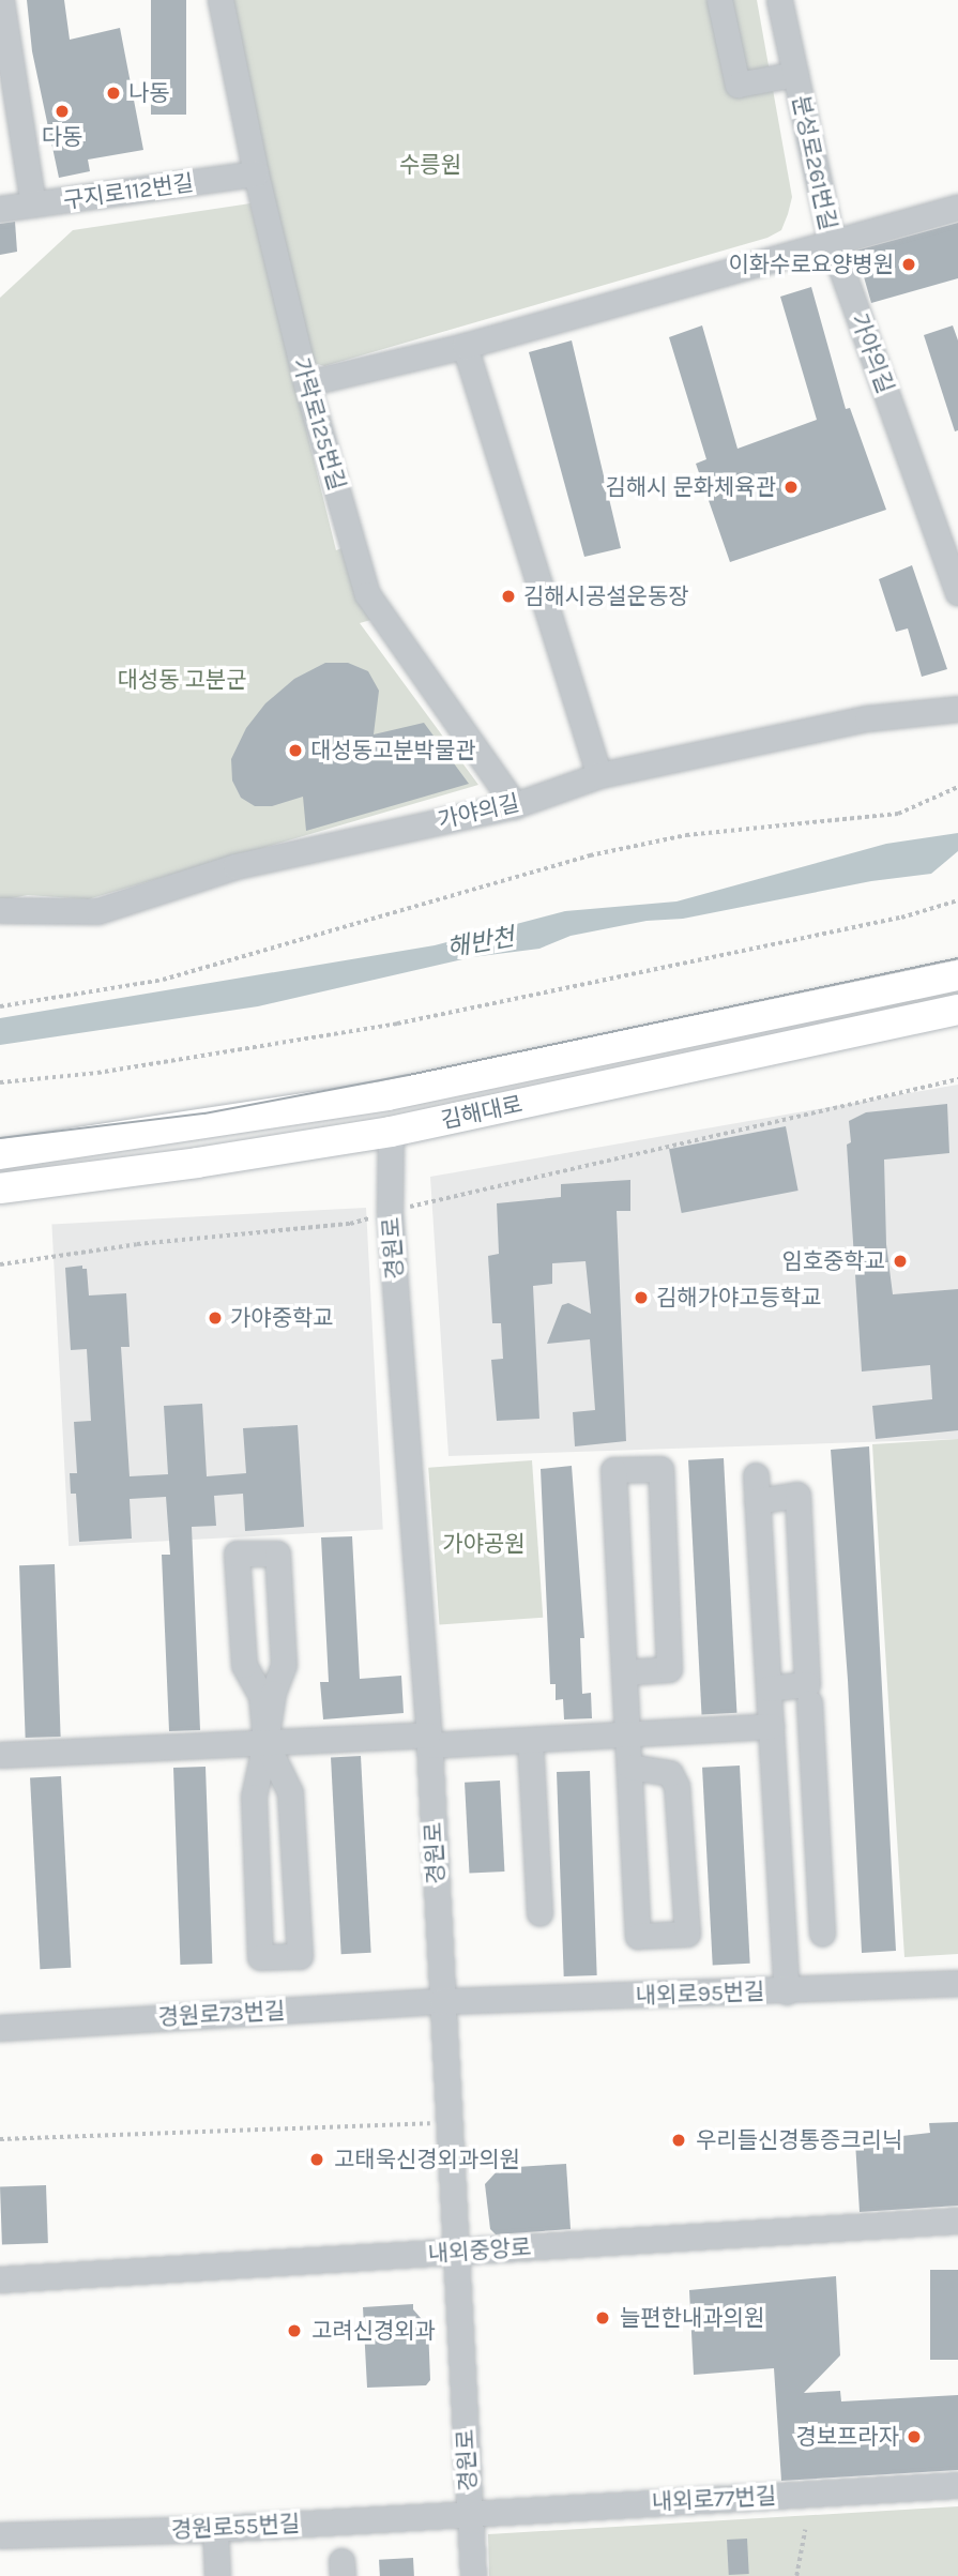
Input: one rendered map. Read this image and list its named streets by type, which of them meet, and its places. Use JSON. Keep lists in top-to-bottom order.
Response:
{
  "streets": {
    "main road": ["김해대로"],
    "street": [
      "분성로261번길",
      "구지로112번길",
      "가야의길",
      "가락로125번길",
      "경원로",
      "내외로95번길",
      "경원로73번길",
      "내외중앙로",
      "내외로77번길",
      "경원로55번길"
    ]
  },
  "crossings": [
    ["분성로261번길", "가야의길"],
    ["구지로112번길", "가락로125번길"],
    ["가야의길", "가락로125번길"],
    ["김해대로", "경원로"],
    ["경원로", "내외로95번길"],
    ["경원로", "경원로73번길"],
    ["경원로", "내외중앙로"],
    ["경원로", "내외로77번길"],
    ["경원로", "경원로55번길"],
    ["내외로95번길", "경원로73번길"],
    ["내외로77번길", "경원로55번길"]
  ],
  "water": ["해반천"],
  "parks": ["수릉원", "대성동 고분군", "가야공원"],
  "places": [
    "나동",
    "다동",
    "이화수로요양병원",
    "김해시 문화체육관",
    "김해시공설운동장",
    "대성동고분박물관",
    "임호중학교",
    "김해가야고등학교",
    "가야중학교",
    "우리들신경통증크리닉",
    "고태욱신경외과의원",
    "늘편한내과의원",
    "고려신경외과",
    "경보프라자"
  ]
}
